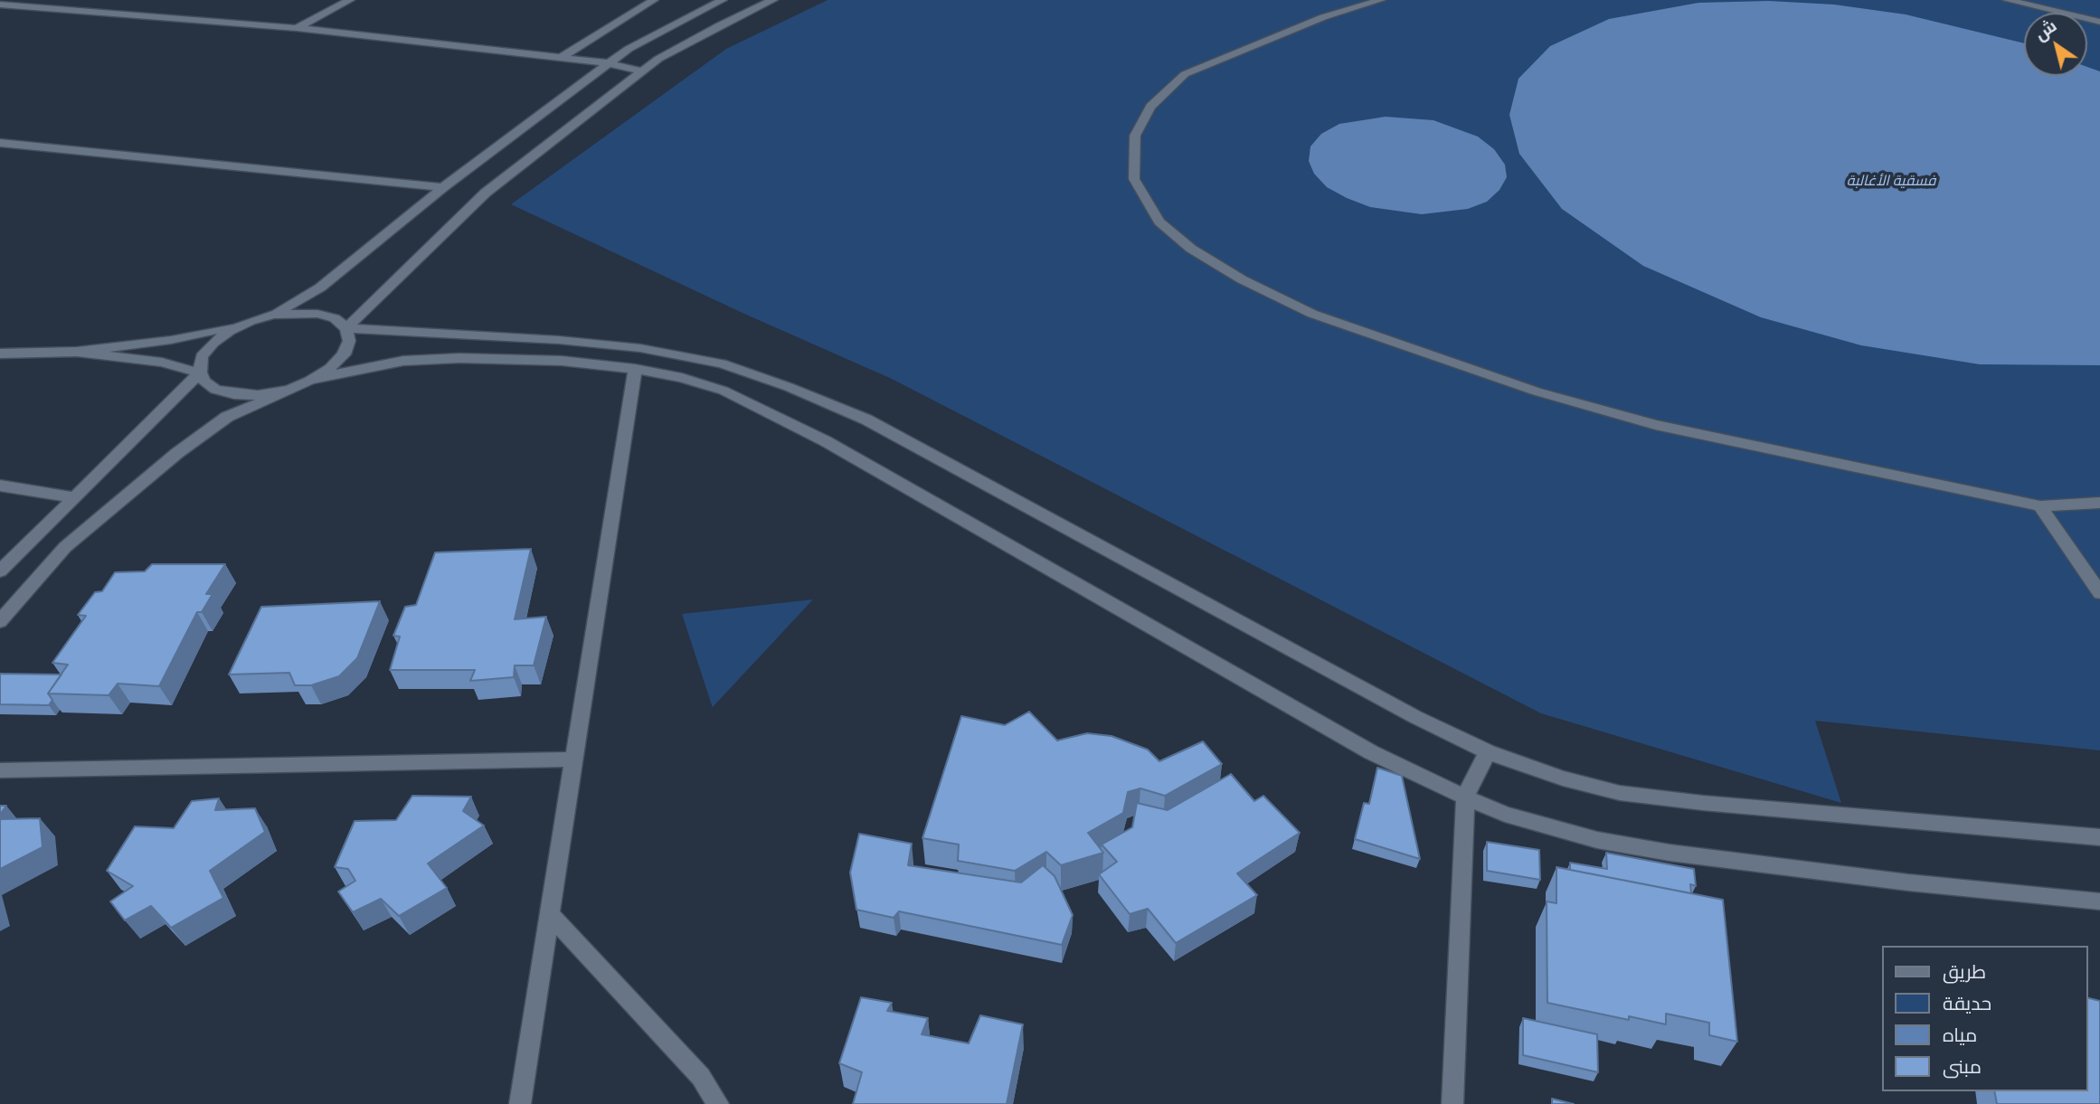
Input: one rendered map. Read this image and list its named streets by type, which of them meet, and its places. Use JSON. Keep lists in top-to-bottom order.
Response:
{
  "water": ["فسقية الأغالبة"],
  "legend": [
    "طريق",
    "حديقة",
    "مياه",
    "مبنى"
  ],
  "north": "top left"
}
